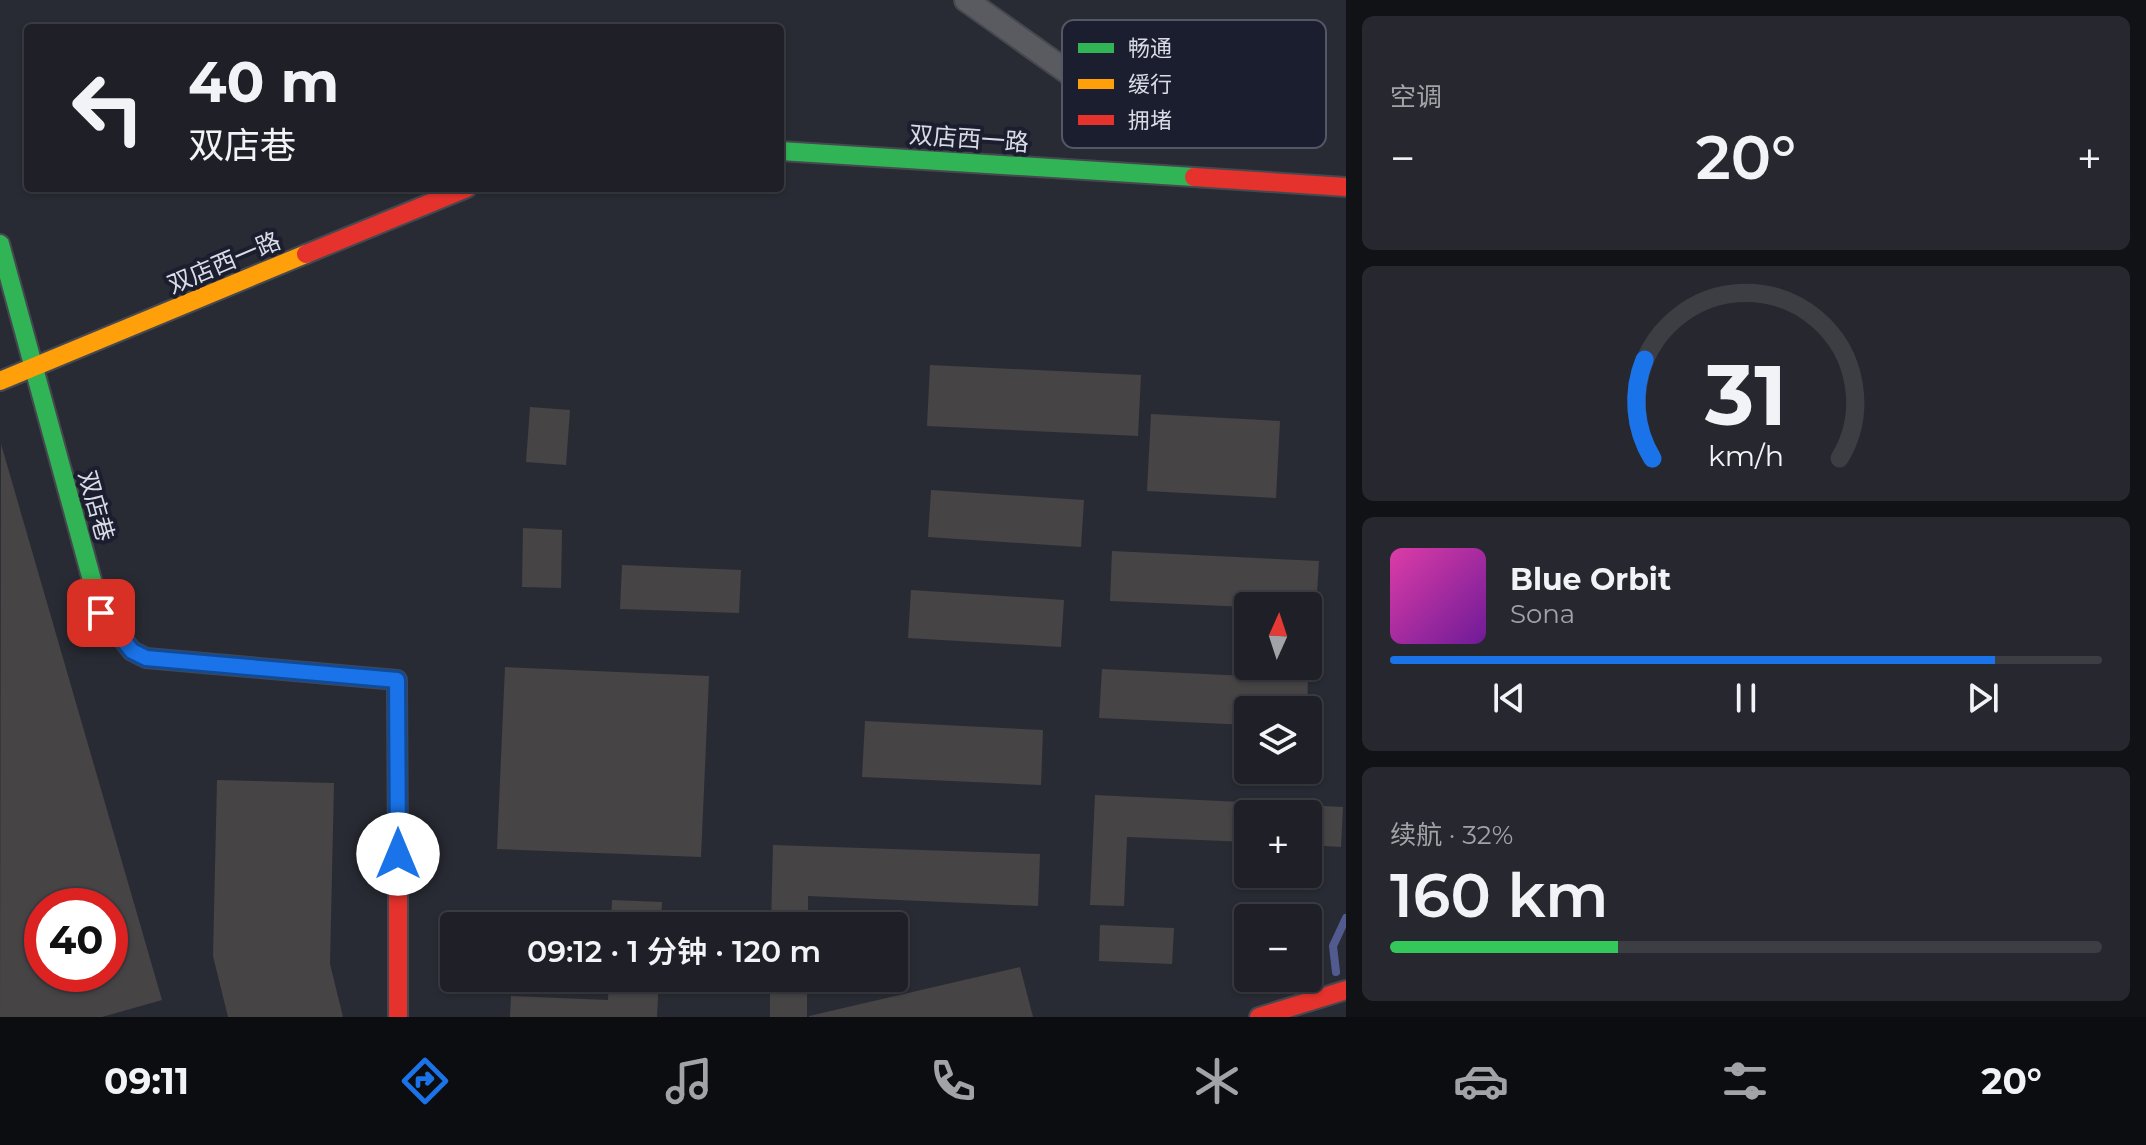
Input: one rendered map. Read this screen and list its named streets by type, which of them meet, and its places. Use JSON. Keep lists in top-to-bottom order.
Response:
{
  "streets": {
    "street": ["双店西一路", "双店巷"]
  },
  "crossings": [
    ["双店西一路", "双店巷"]
  ],
  "legend": ["畅通", "缓行", "拥堵"],
  "north": "top",
  "page": {
    "tile": [
      "空调",
      ["续航 · 32%", "160 km"]
    ],
    "turn": ["40 m", "双店巷"],
    "heat": ["−", "20°", "+"],
    "song": ["Blue Orbit", "Sona"],
    "map_buttons": ["+", "−"],
    "limit": "40",
    "trip": "09:12 · 1 分钟 · 120 m",
    "tabs": ["09:11", "20°"],
    "gauge": ["31", "km/h"]
  }
}
